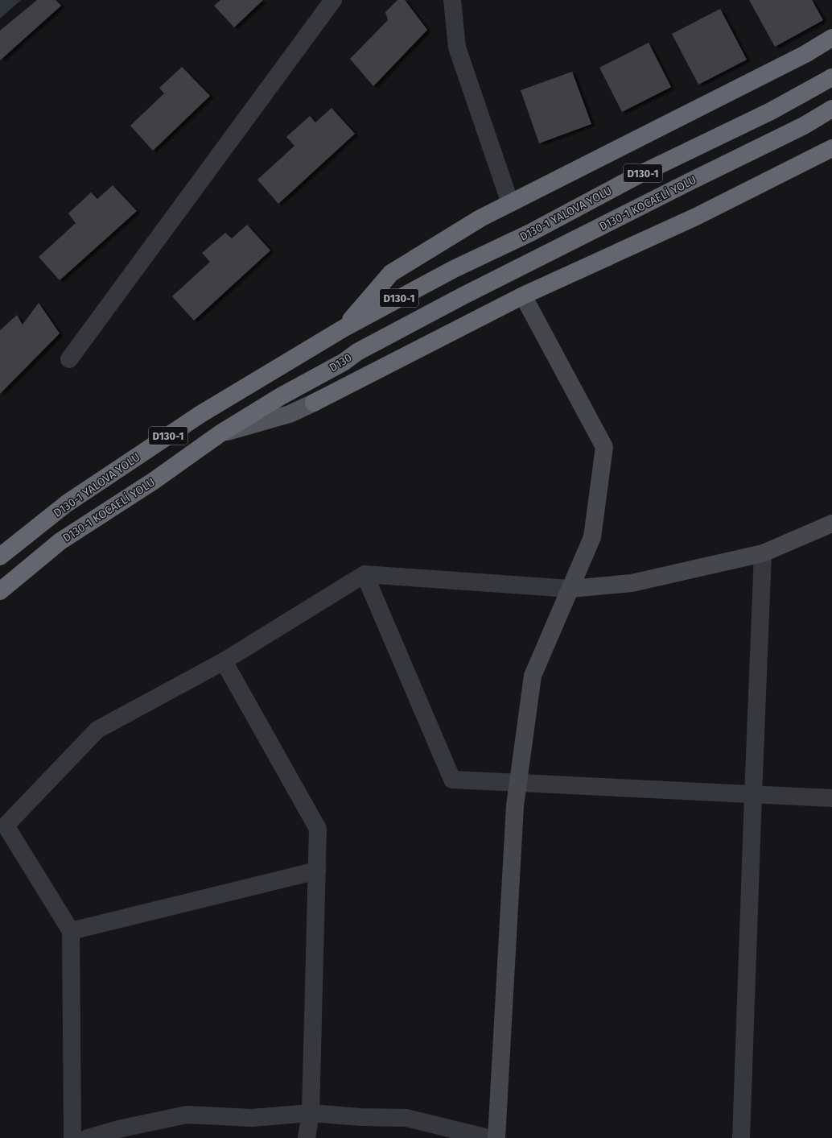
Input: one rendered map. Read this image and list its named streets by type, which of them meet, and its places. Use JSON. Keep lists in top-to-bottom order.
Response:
{
  "streets": {
    "highway": [
      "D130-1",
      "D130-1 KOCAELİ YOLU",
      "D130-1 YALOVA YOLU",
      "D130"
    ]
  },
  "crossings": [
    ["D130-1 KOCAELİ YOLU", "D130"]
  ]
}
